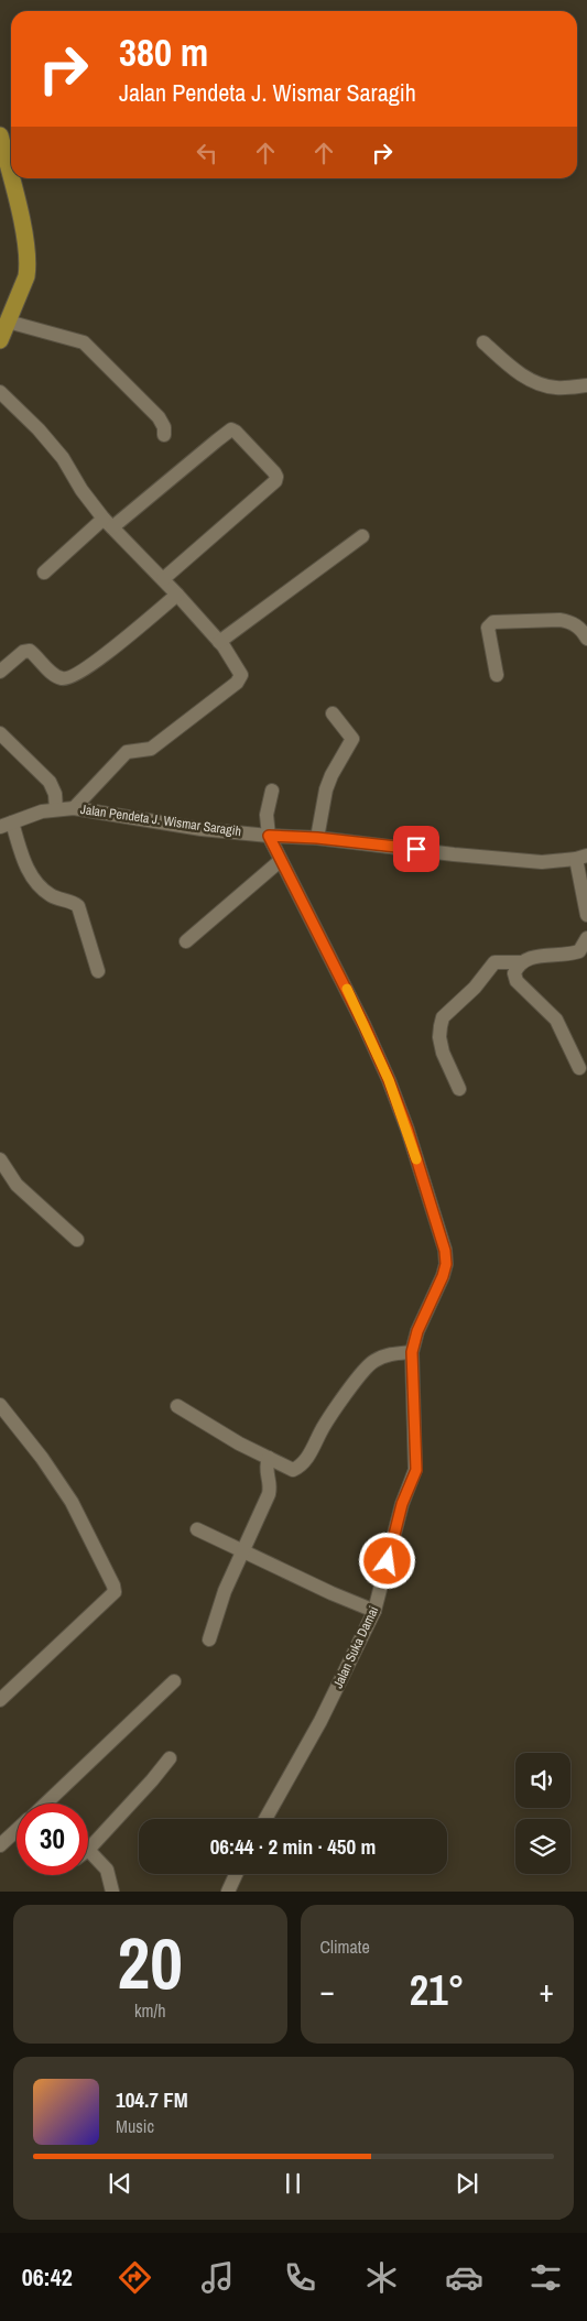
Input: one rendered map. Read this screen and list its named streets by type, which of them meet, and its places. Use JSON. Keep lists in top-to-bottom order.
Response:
{
  "streets": {
    "street": ["Jalan Pendeta J. Wismar Saragih", "Jalan Suka Damai"]
  },
  "crossings": [
    ["Jalan Pendeta J. Wismar Saragih", "Jalan Suka Damai"]
  ],
  "page": {
    "turn": ["380 m", "Jalan Pendeta J. Wismar Saragih"],
    "limit": "30",
    "trip": "06:44 · 2 min · 450 m",
    "tile": [
      ["20", "km/h"],
      "Climate"
    ],
    "heat": ["−", "21°", "+"],
    "song": ["104.7 FM", "Music"],
    "tabs": "06:42"
  }
}
